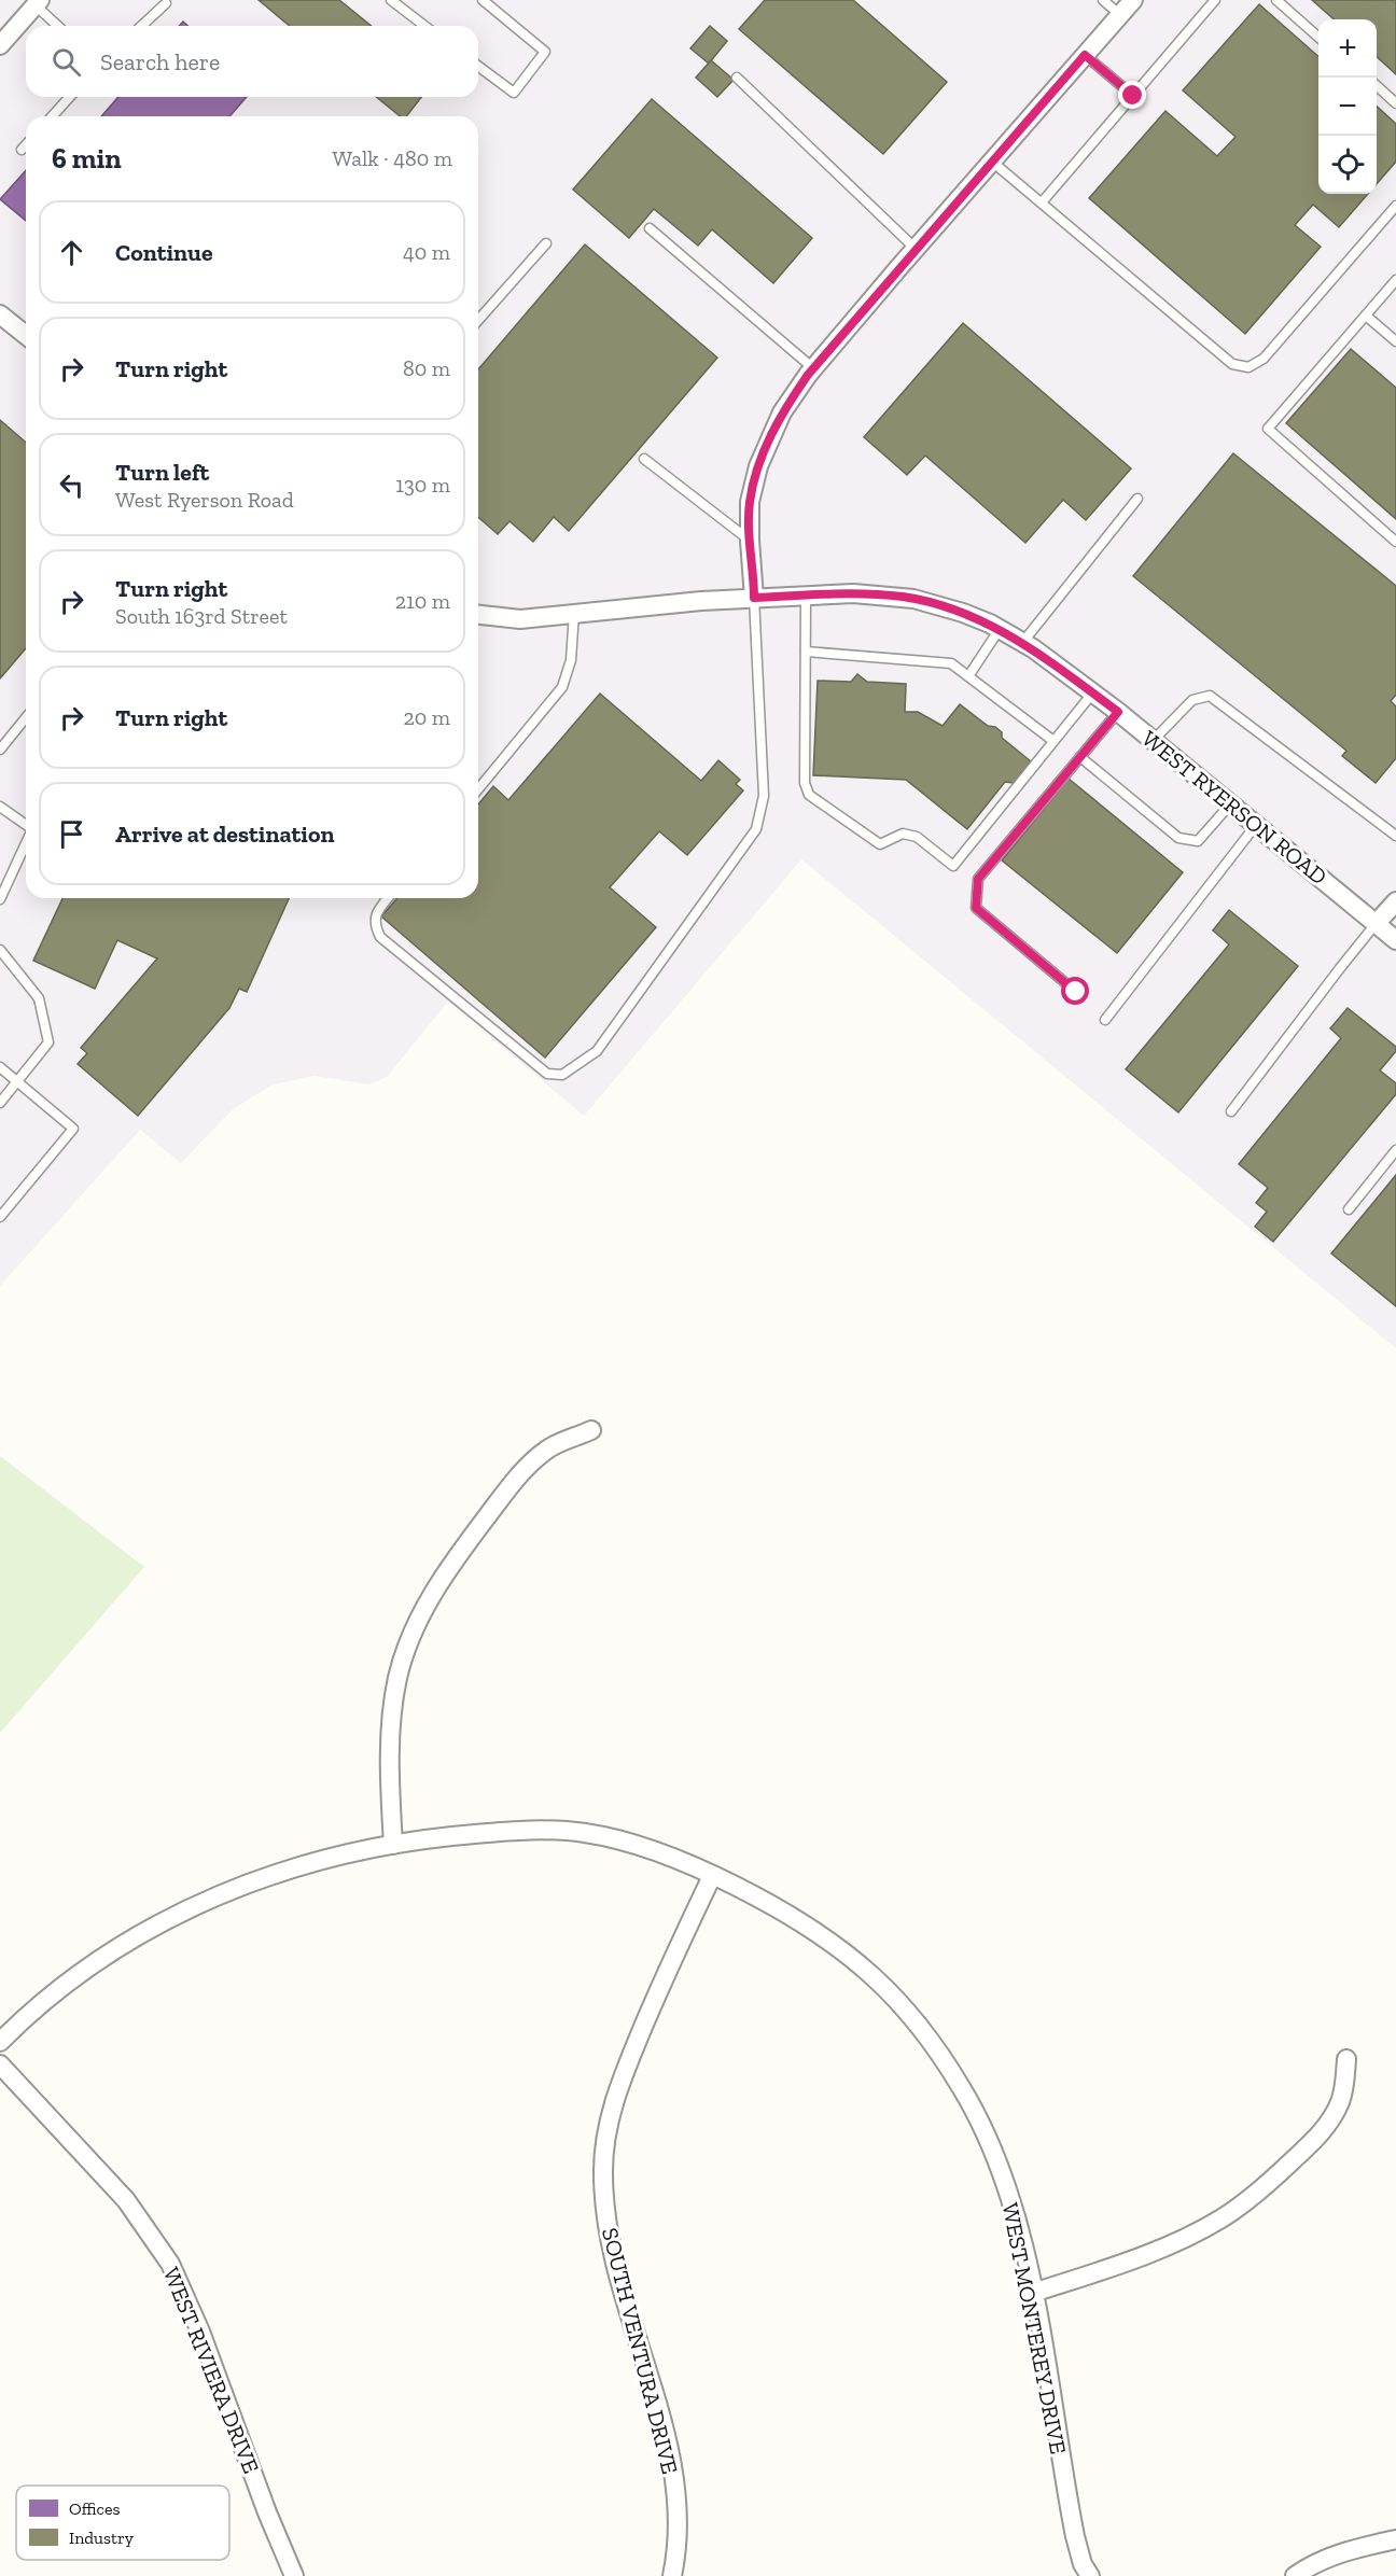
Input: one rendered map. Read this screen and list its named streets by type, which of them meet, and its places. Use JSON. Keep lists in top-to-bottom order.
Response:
{
  "streets": {
    "street": [
      "WEST RYERSON ROAD",
      "WEST MONTEREY DRIVE",
      "SOUTH VENTURA DRIVE",
      "WEST RIVIERA DRIVE"
    ]
  },
  "crossings": [
    ["WEST MONTEREY DRIVE", "SOUTH VENTURA DRIVE"]
  ],
  "legend": ["Offices", "Industry"],
  "page": {
    "map_buttons": ["+", "−"],
    "search": "Search here",
    "heading": ["6 min", "Walk · 480 m"],
    "list": [
      ["Continue", "40 m"],
      ["Turn right", "80 m"],
      ["Turn left", "West Ryerson Road", "130 m"],
      ["Turn right", "South 163rd Street", "210 m"],
      ["Turn right", "20 m"],
      "Arrive at destination"
    ]
  }
}
